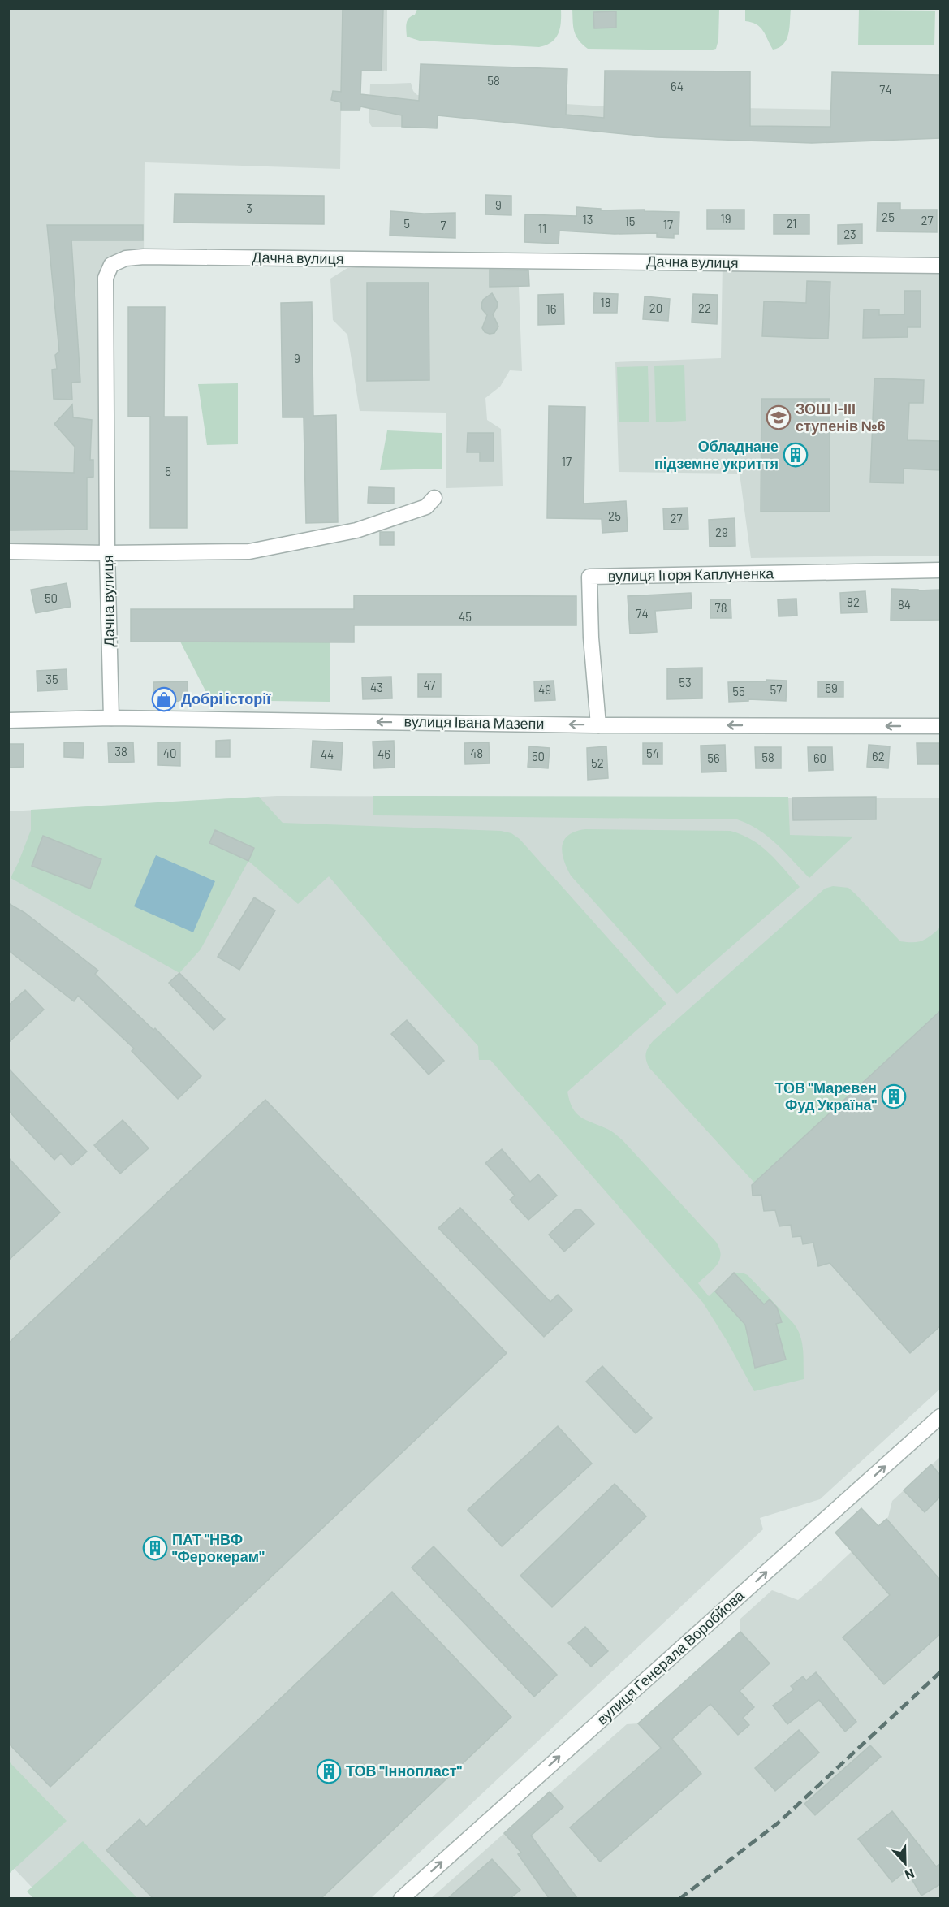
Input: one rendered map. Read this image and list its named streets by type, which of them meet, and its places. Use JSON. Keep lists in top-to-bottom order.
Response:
{
  "streets": {
    "street": [
      "Дачна вулиця",
      "вулиця Ігоря Каплуненка",
      "вулиця Івана Мазепи",
      "вулиця Генерала Воробйова"
    ]
  },
  "crossings": [
    ["Дачна вулиця", "вулиця Івана Мазепи"],
    ["вулиця Ігоря Каплуненка", "вулиця Івана Мазепи"]
  ],
  "one_way": ["вулиця Івана Мазепи", "вулиця Генерала Воробйова"],
  "places": {
    "school or university": ["ЗОШ І-ІІІ ступенів №6"],
    "building": [
      "Обладнане підземне укриття",
      "ТОВ \"Маревен Фуд Україна\"",
      "ПАТ \"НВФ \"Ферокерам\"",
      "ТОВ \"Іннопласт\""
    ],
    "shop": ["Добрі історії"]
  },
  "house_numbers": [
    "58",
    "64",
    "74",
    "9",
    "3",
    "25",
    "19",
    "13",
    "27",
    "15",
    "5",
    "21",
    "17",
    "7",
    "11",
    "23",
    "18",
    "20",
    "22",
    "16",
    "9",
    "17",
    "5",
    "25",
    "27",
    "29",
    "50",
    "82",
    "84",
    "78",
    "74",
    "45",
    "35",
    "53",
    "47",
    "43",
    "59",
    "49",
    "57",
    "55",
    "38",
    "40",
    "48",
    "54",
    "46",
    "44",
    "50",
    "62",
    "58",
    "56",
    "60",
    "52"
  ],
  "north": "bottom"
}
